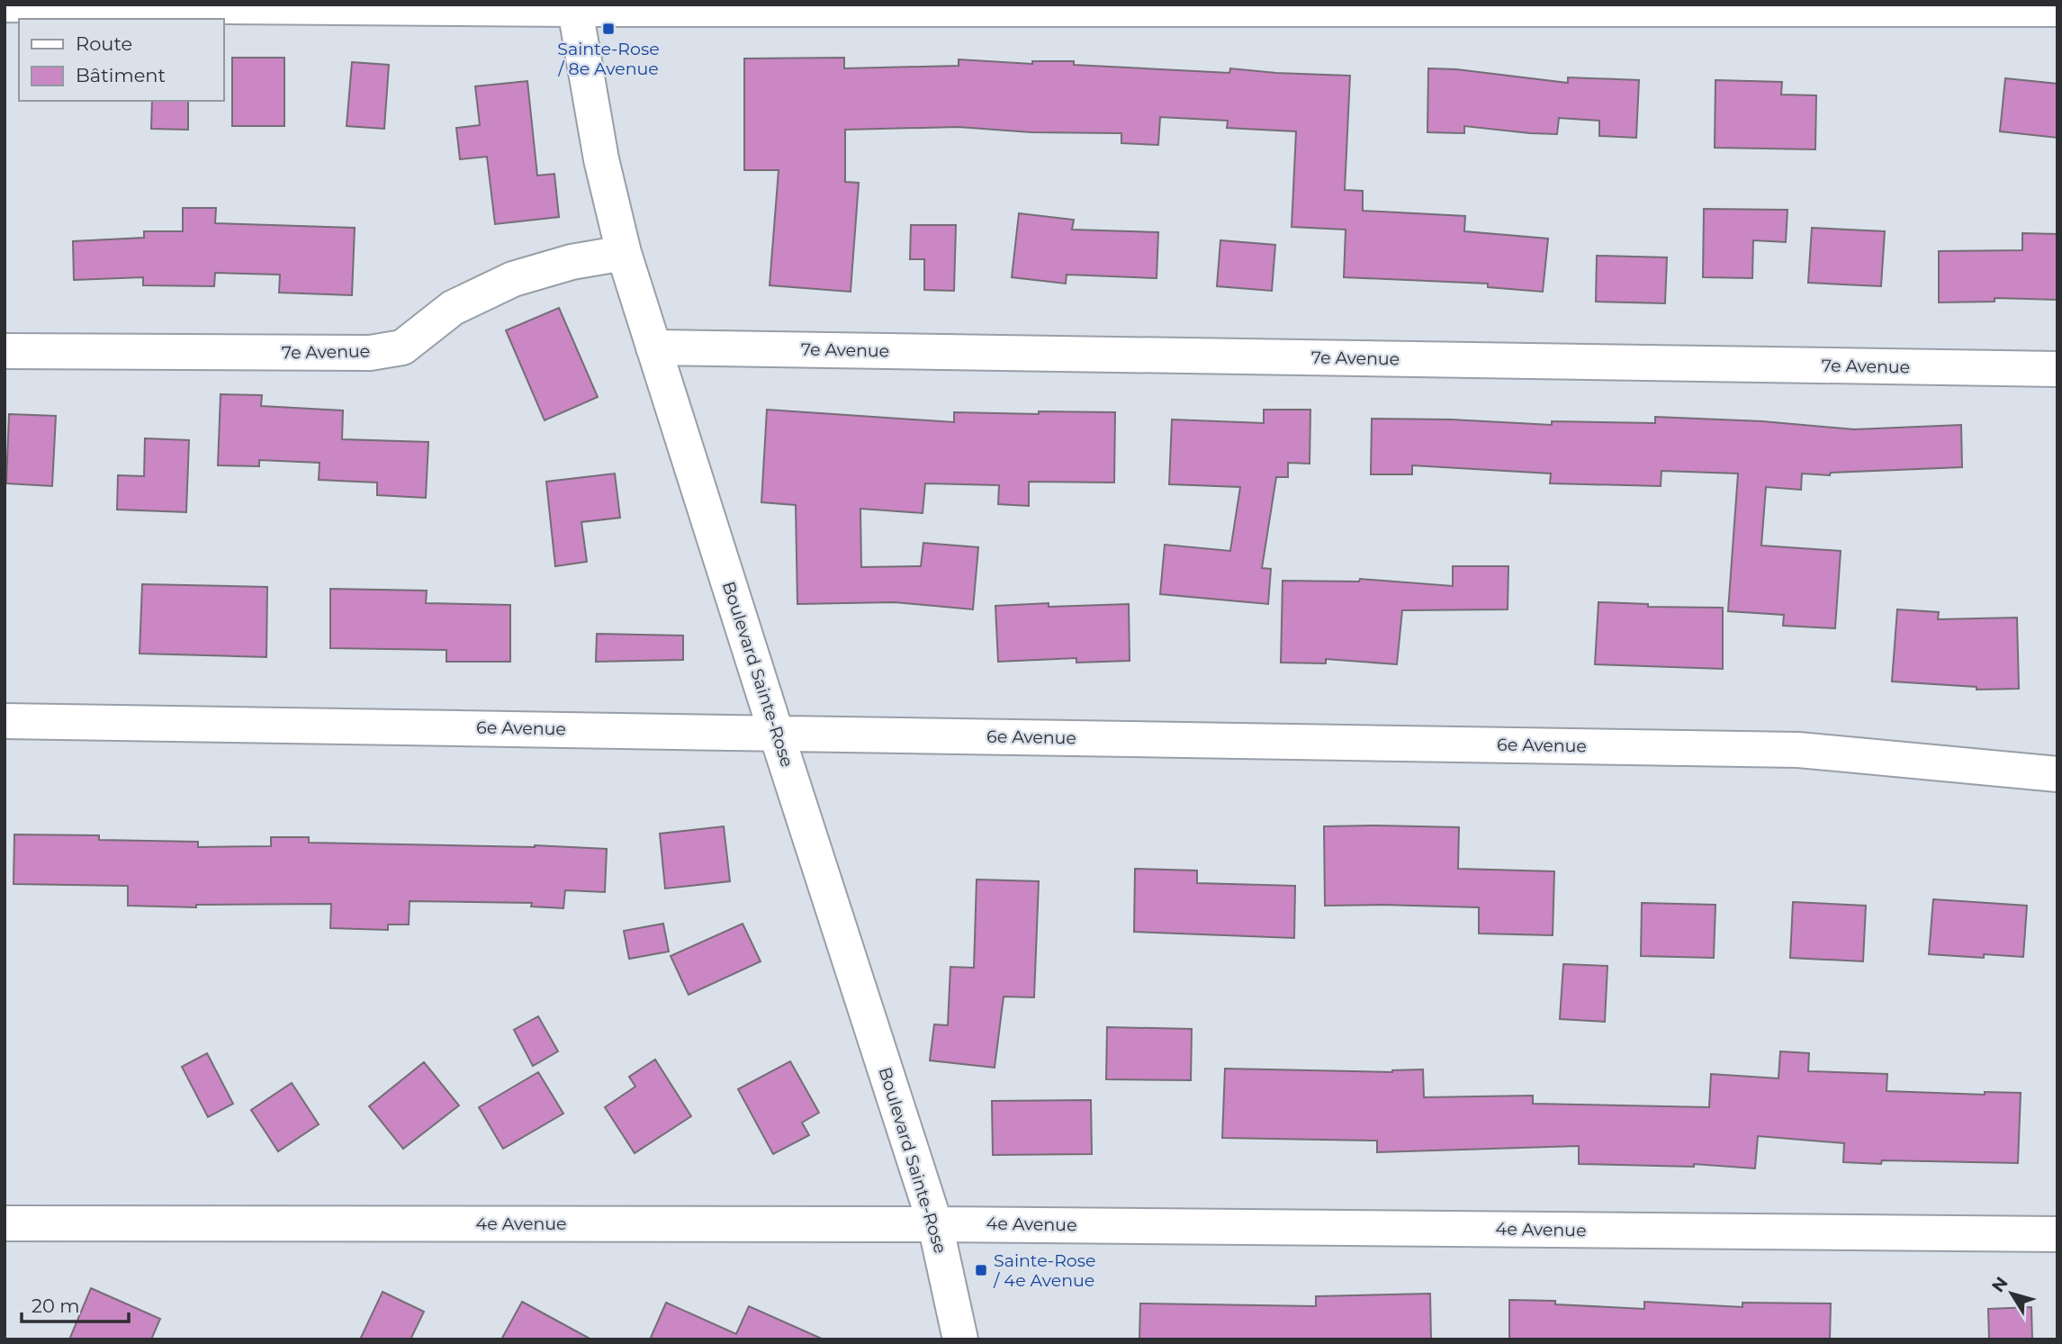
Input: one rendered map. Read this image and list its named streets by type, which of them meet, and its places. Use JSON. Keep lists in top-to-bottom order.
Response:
{
  "streets": {
    "street": [
      "7e Avenue",
      "Boulevard Sainte-Rose",
      "6e Avenue",
      "4e Avenue"
    ]
  },
  "crossings": [
    ["7e Avenue", "Boulevard Sainte-Rose"],
    ["Boulevard Sainte-Rose", "6e Avenue"],
    ["Boulevard Sainte-Rose", "4e Avenue"]
  ],
  "places": {
    "transit": ["Sainte-Rose / 8e Avenue", "Sainte-Rose / 4e Avenue"]
  },
  "legend": ["Route", "Bâtiment"],
  "scale_bar": "20 m",
  "north": "top left"
}
